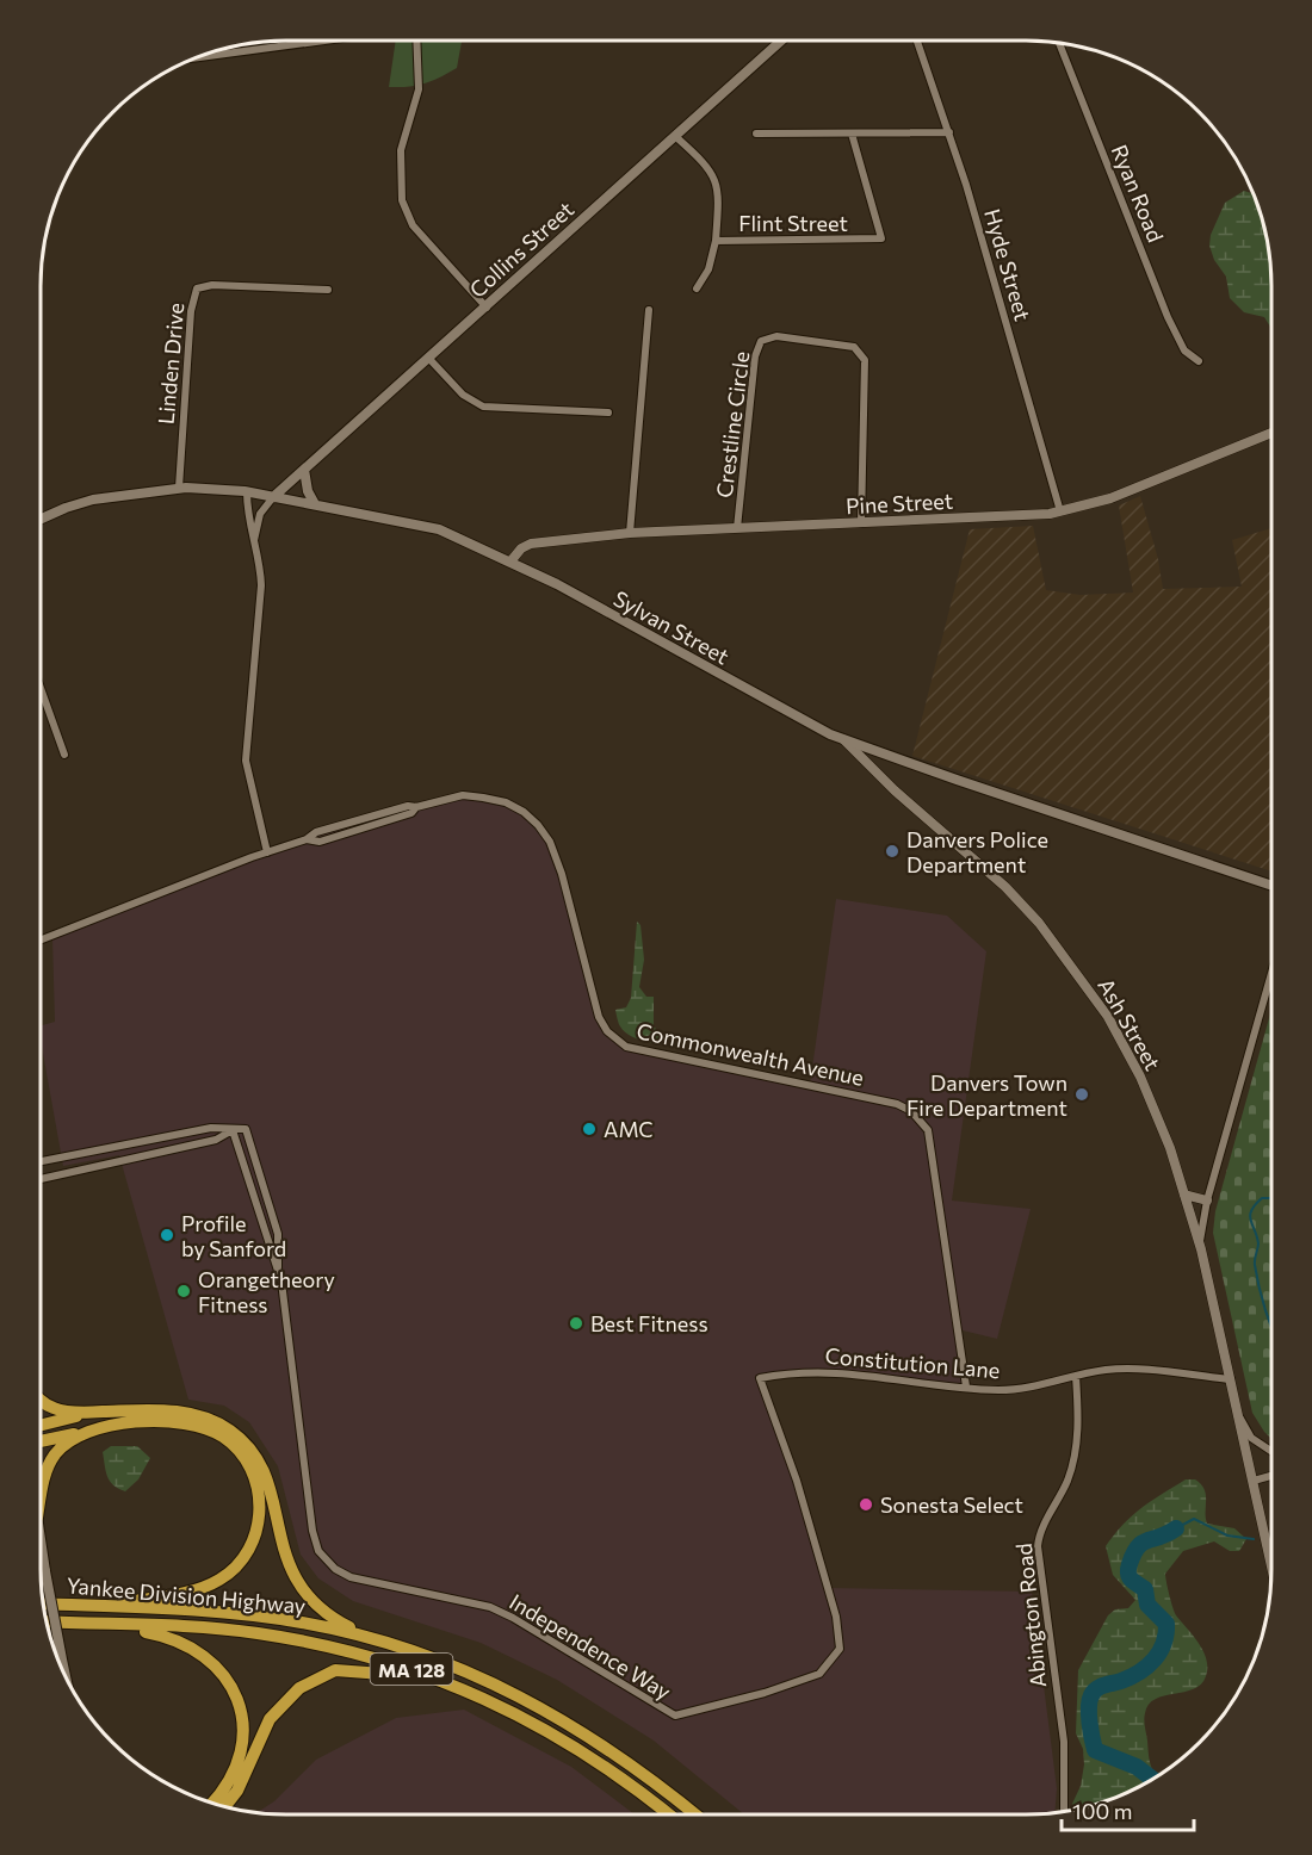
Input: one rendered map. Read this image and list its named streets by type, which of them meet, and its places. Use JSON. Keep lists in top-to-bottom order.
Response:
{
  "streets": {
    "highway": ["Yankee Division Highway", "MA 128"],
    "main road": ["Collins Street", "Sylvan Street"],
    "street": [
      "Ryan Road",
      "Flint Street",
      "Hyde Street",
      "Linden Drive",
      "Crestline Circle",
      "Pine Street",
      "Ash Street",
      "Commonwealth Avenue",
      "Constitution Lane",
      "Abington Road",
      "Independence Way"
    ]
  },
  "crossings": [
    ["Flint Street", "Collins Street"],
    ["Collins Street", "Sylvan Street"],
    ["Hyde Street", "Pine Street"],
    ["Linden Drive", "Sylvan Street"],
    ["Crestline Circle", "Pine Street"],
    ["Pine Street", "Sylvan Street"],
    ["Sylvan Street", "Ash Street"],
    ["Ash Street", "Constitution Lane"],
    ["Commonwealth Avenue", "Constitution Lane"],
    ["Constitution Lane", "Abington Road"],
    ["Constitution Lane", "Independence Way"]
  ],
  "places": [
    "Danvers Police Department",
    "Danvers Town Fire Department",
    "AMC",
    "Profile by Sanford",
    "Orangetheory Fitness",
    "Best Fitness",
    "Sonesta Select"
  ],
  "scale_bar": "100 m"
}
